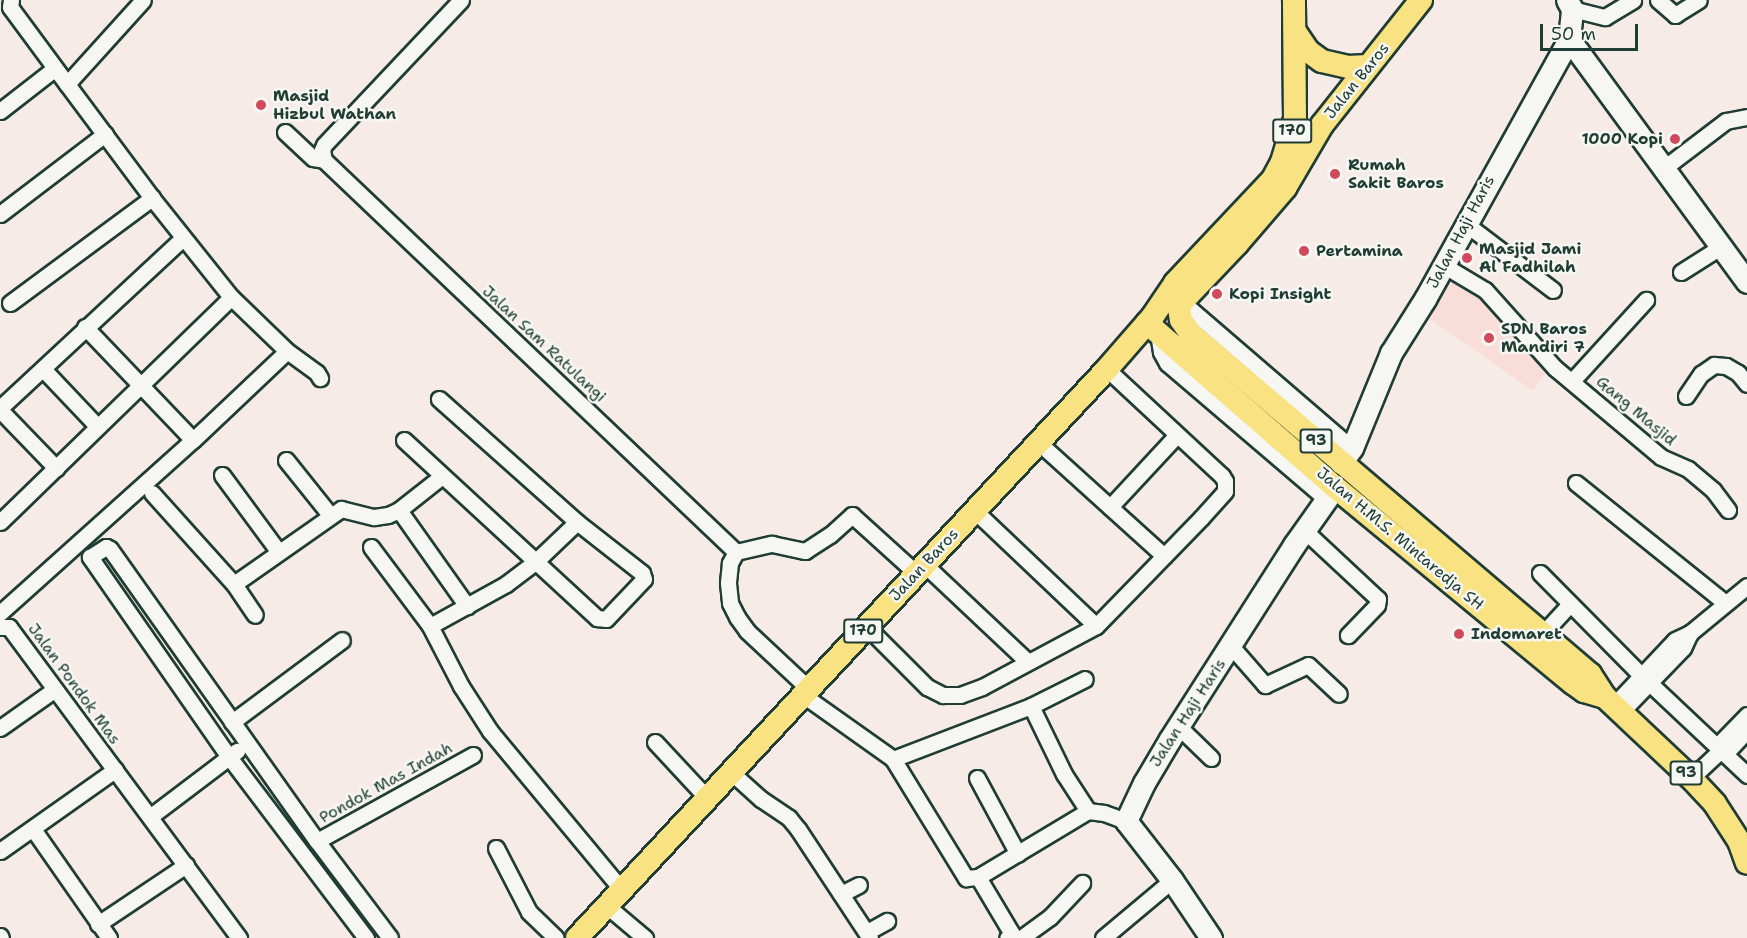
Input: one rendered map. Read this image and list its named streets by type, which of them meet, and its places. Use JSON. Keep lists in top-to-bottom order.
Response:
{
  "streets": {
    "main road": [
      "Jalan Baros",
      "170",
      "93",
      "Jalan H.M.S. Mintaredja SH"
    ],
    "street": [
      "Jalan Haji Haris",
      "Jalan Sam Ratulangi",
      "Gang Masjid",
      "Jalan Pondok Mas",
      "Pondok Mas Indah"
    ]
  },
  "crossings": [
    ["Jalan Baros", "170"],
    ["Jalan Baros", "Jalan H.M.S. Mintaredja SH"],
    ["170", "Jalan H.M.S. Mintaredja SH"],
    ["Jalan Haji Haris", "Gang Masjid"],
    ["Jalan Haji Haris", "Jalan H.M.S. Mintaredja SH"]
  ],
  "places": [
    "Masjid Hizbul Wathan",
    "1000 Kopi",
    "Rumah Sakit Baros",
    "Pertamina",
    "Masjid Jami Al Fadhilah",
    "Kopi Insight",
    "SDN Baros Mandiri 7",
    "Indomaret"
  ],
  "scale_bar": "50 m"
}
